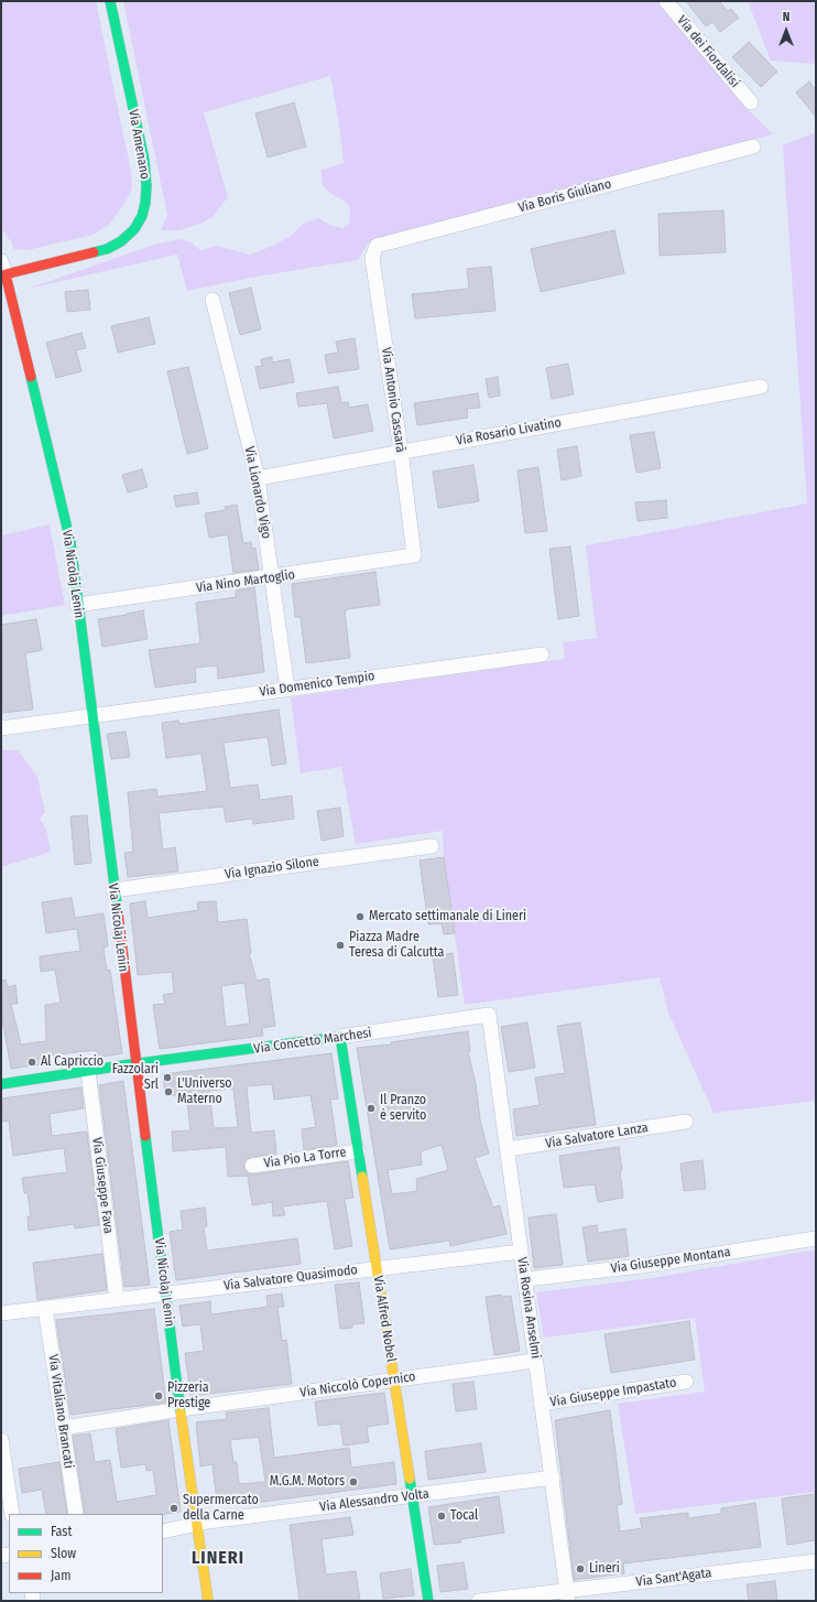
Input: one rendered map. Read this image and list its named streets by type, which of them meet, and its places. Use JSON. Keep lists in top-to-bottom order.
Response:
{
  "streets": {
    "main road": [
      "Via Amenano",
      "Via Nicolaj Lenin",
      "Via Concetto Marchesi",
      "Via Alfred Nobel"
    ],
    "street": [
      "Via dei Fiordalisi",
      "Via Boris Giuliano",
      "Via Antonio Cassarà",
      "Via Rosario Livatino",
      "Via Lionardo Vigo",
      "Via Nino Martoglio",
      "Via Domenico Tempio",
      "Via Ignazio Silone",
      "Via Salvatore Lanza",
      "Via Pio La Torre",
      "Via Giuseppe Fava",
      "Via Giuseppe Montana",
      "Via Salvatore Quasimodo",
      "Via Rosina Anselmi",
      "Via Niccolò Copernico",
      "Via Giuseppe Impastato",
      "Via Vitaliano Brancati",
      "Via Alessandro Volta",
      "Via Sant'Agata"
    ]
  },
  "crossings": [
    ["Via Amenano", "Via Nicolaj Lenin"],
    ["Via Boris Giuliano", "Via Antonio Cassarà"],
    ["Via Antonio Cassarà", "Via Rosario Livatino"],
    ["Via Antonio Cassarà", "Via Nino Martoglio"],
    ["Via Rosario Livatino", "Via Lionardo Vigo"],
    ["Via Lionardo Vigo", "Via Nino Martoglio"],
    ["Via Lionardo Vigo", "Via Domenico Tempio"],
    ["Via Nicolaj Lenin", "Via Nino Martoglio"],
    ["Via Nicolaj Lenin", "Via Domenico Tempio"],
    ["Via Nicolaj Lenin", "Via Ignazio Silone"],
    ["Via Nicolaj Lenin", "Via Concetto Marchesi"],
    ["Via Nicolaj Lenin", "Via Salvatore Quasimodo"],
    ["Via Nicolaj Lenin", "Via Niccolò Copernico"],
    ["Via Nicolaj Lenin", "Via Alessandro Volta"],
    ["Via Concetto Marchesi", "Via Giuseppe Fava"],
    ["Via Concetto Marchesi", "Via Rosina Anselmi"],
    ["Via Concetto Marchesi", "Via Alfred Nobel"],
    ["Via Salvatore Lanza", "Via Rosina Anselmi"],
    ["Via Pio La Torre", "Via Alfred Nobel"],
    ["Via Giuseppe Fava", "Via Salvatore Quasimodo"],
    ["Via Giuseppe Montana", "Via Rosina Anselmi"],
    ["Via Salvatore Quasimodo", "Via Rosina Anselmi"],
    ["Via Salvatore Quasimodo", "Via Alfred Nobel"],
    ["Via Salvatore Quasimodo", "Via Vitaliano Brancati"],
    ["Via Rosina Anselmi", "Via Niccolò Copernico"],
    ["Via Rosina Anselmi", "Via Giuseppe Impastato"],
    ["Via Rosina Anselmi", "Via Alessandro Volta"],
    ["Via Rosina Anselmi", "Via Sant'Agata"],
    ["Via Alfred Nobel", "Via Niccolò Copernico"],
    ["Via Alfred Nobel", "Via Alessandro Volta"],
    ["Via Niccolò Copernico", "Via Vitaliano Brancati"]
  ],
  "districts": ["LINERI"],
  "places": [
    "Mercato settimanale di Lineri",
    "Piazza Madre Teresa di Calcutta",
    "Al Capriccio",
    "Fazzolari Srl",
    "L'Universo Materno",
    "Il Pranzo è servito",
    "Pizzeria Prestige",
    "M.G.M. Motors",
    "Supermercato della Carne",
    "Tocal",
    "Lineri"
  ],
  "legend": ["Fast", "Slow", "Jam"],
  "north": "top"
}
